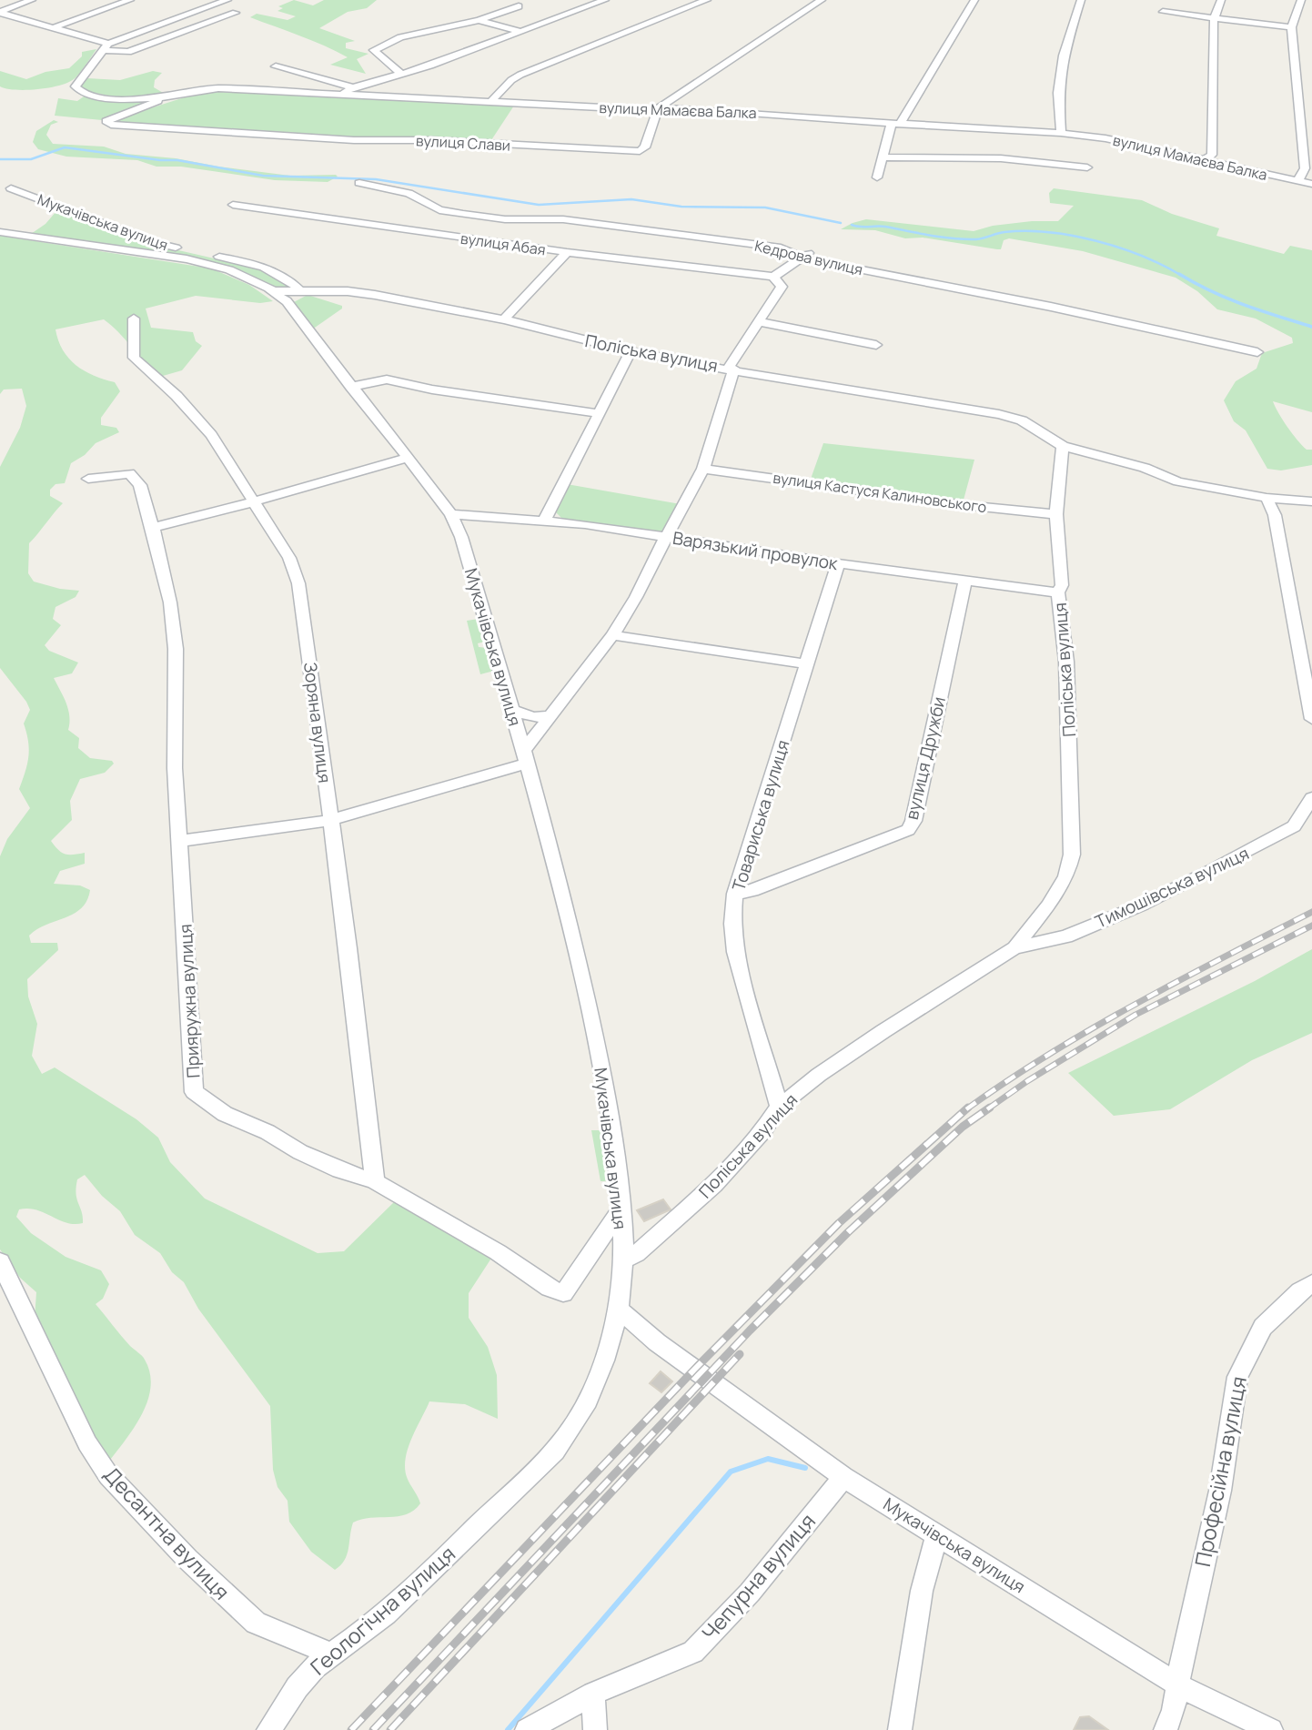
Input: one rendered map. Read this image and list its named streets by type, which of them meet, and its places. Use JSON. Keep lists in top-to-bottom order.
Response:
{
  "streets": {
    "street": [
      "вулиця Мамаєва Балка",
      "вулиця Слави",
      "Мукачівська вулиця",
      "вулиця Абая",
      "Кедрова вулиця",
      "Поліська вулиця",
      "вулиця Кастуся Калиновського",
      "Варязький провулок",
      "Зоряна вулиця",
      "вулиця Дружби",
      "Товариська вулиця",
      "Тимошівська вулиця",
      "Прияружна вулиця",
      "Професійна вулиця",
      "Десантна вулиця",
      "Чепурна вулиця",
      "Геологічна вулиця"
    ]
  },
  "crossings": [
    ["вулиця Мамаєва Балка", "вулиця Слави"],
    ["Мукачівська вулиця", "Поліська вулиця"],
    ["Мукачівська вулиця", "Варязький провулок"],
    ["Мукачівська вулиця", "Прияружна вулиця"],
    ["Мукачівська вулиця", "Професійна вулиця"],
    ["Мукачівська вулиця", "Чепурна вулиця"],
    ["Мукачівська вулиця", "Геологічна вулиця"],
    ["Поліська вулиця", "вулиця Кастуся Калиновського"],
    ["Поліська вулиця", "Варязький провулок"],
    ["Поліська вулиця", "Товариська вулиця"],
    ["Поліська вулиця", "Тимошівська вулиця"],
    ["Варязький провулок", "вулиця Дружби"],
    ["Варязький провулок", "Товариська вулиця"],
    ["Зоряна вулиця", "Прияружна вулиця"],
    ["вулиця Дружби", "Товариська вулиця"],
    ["Десантна вулиця", "Геологічна вулиця"]
  ]
}
